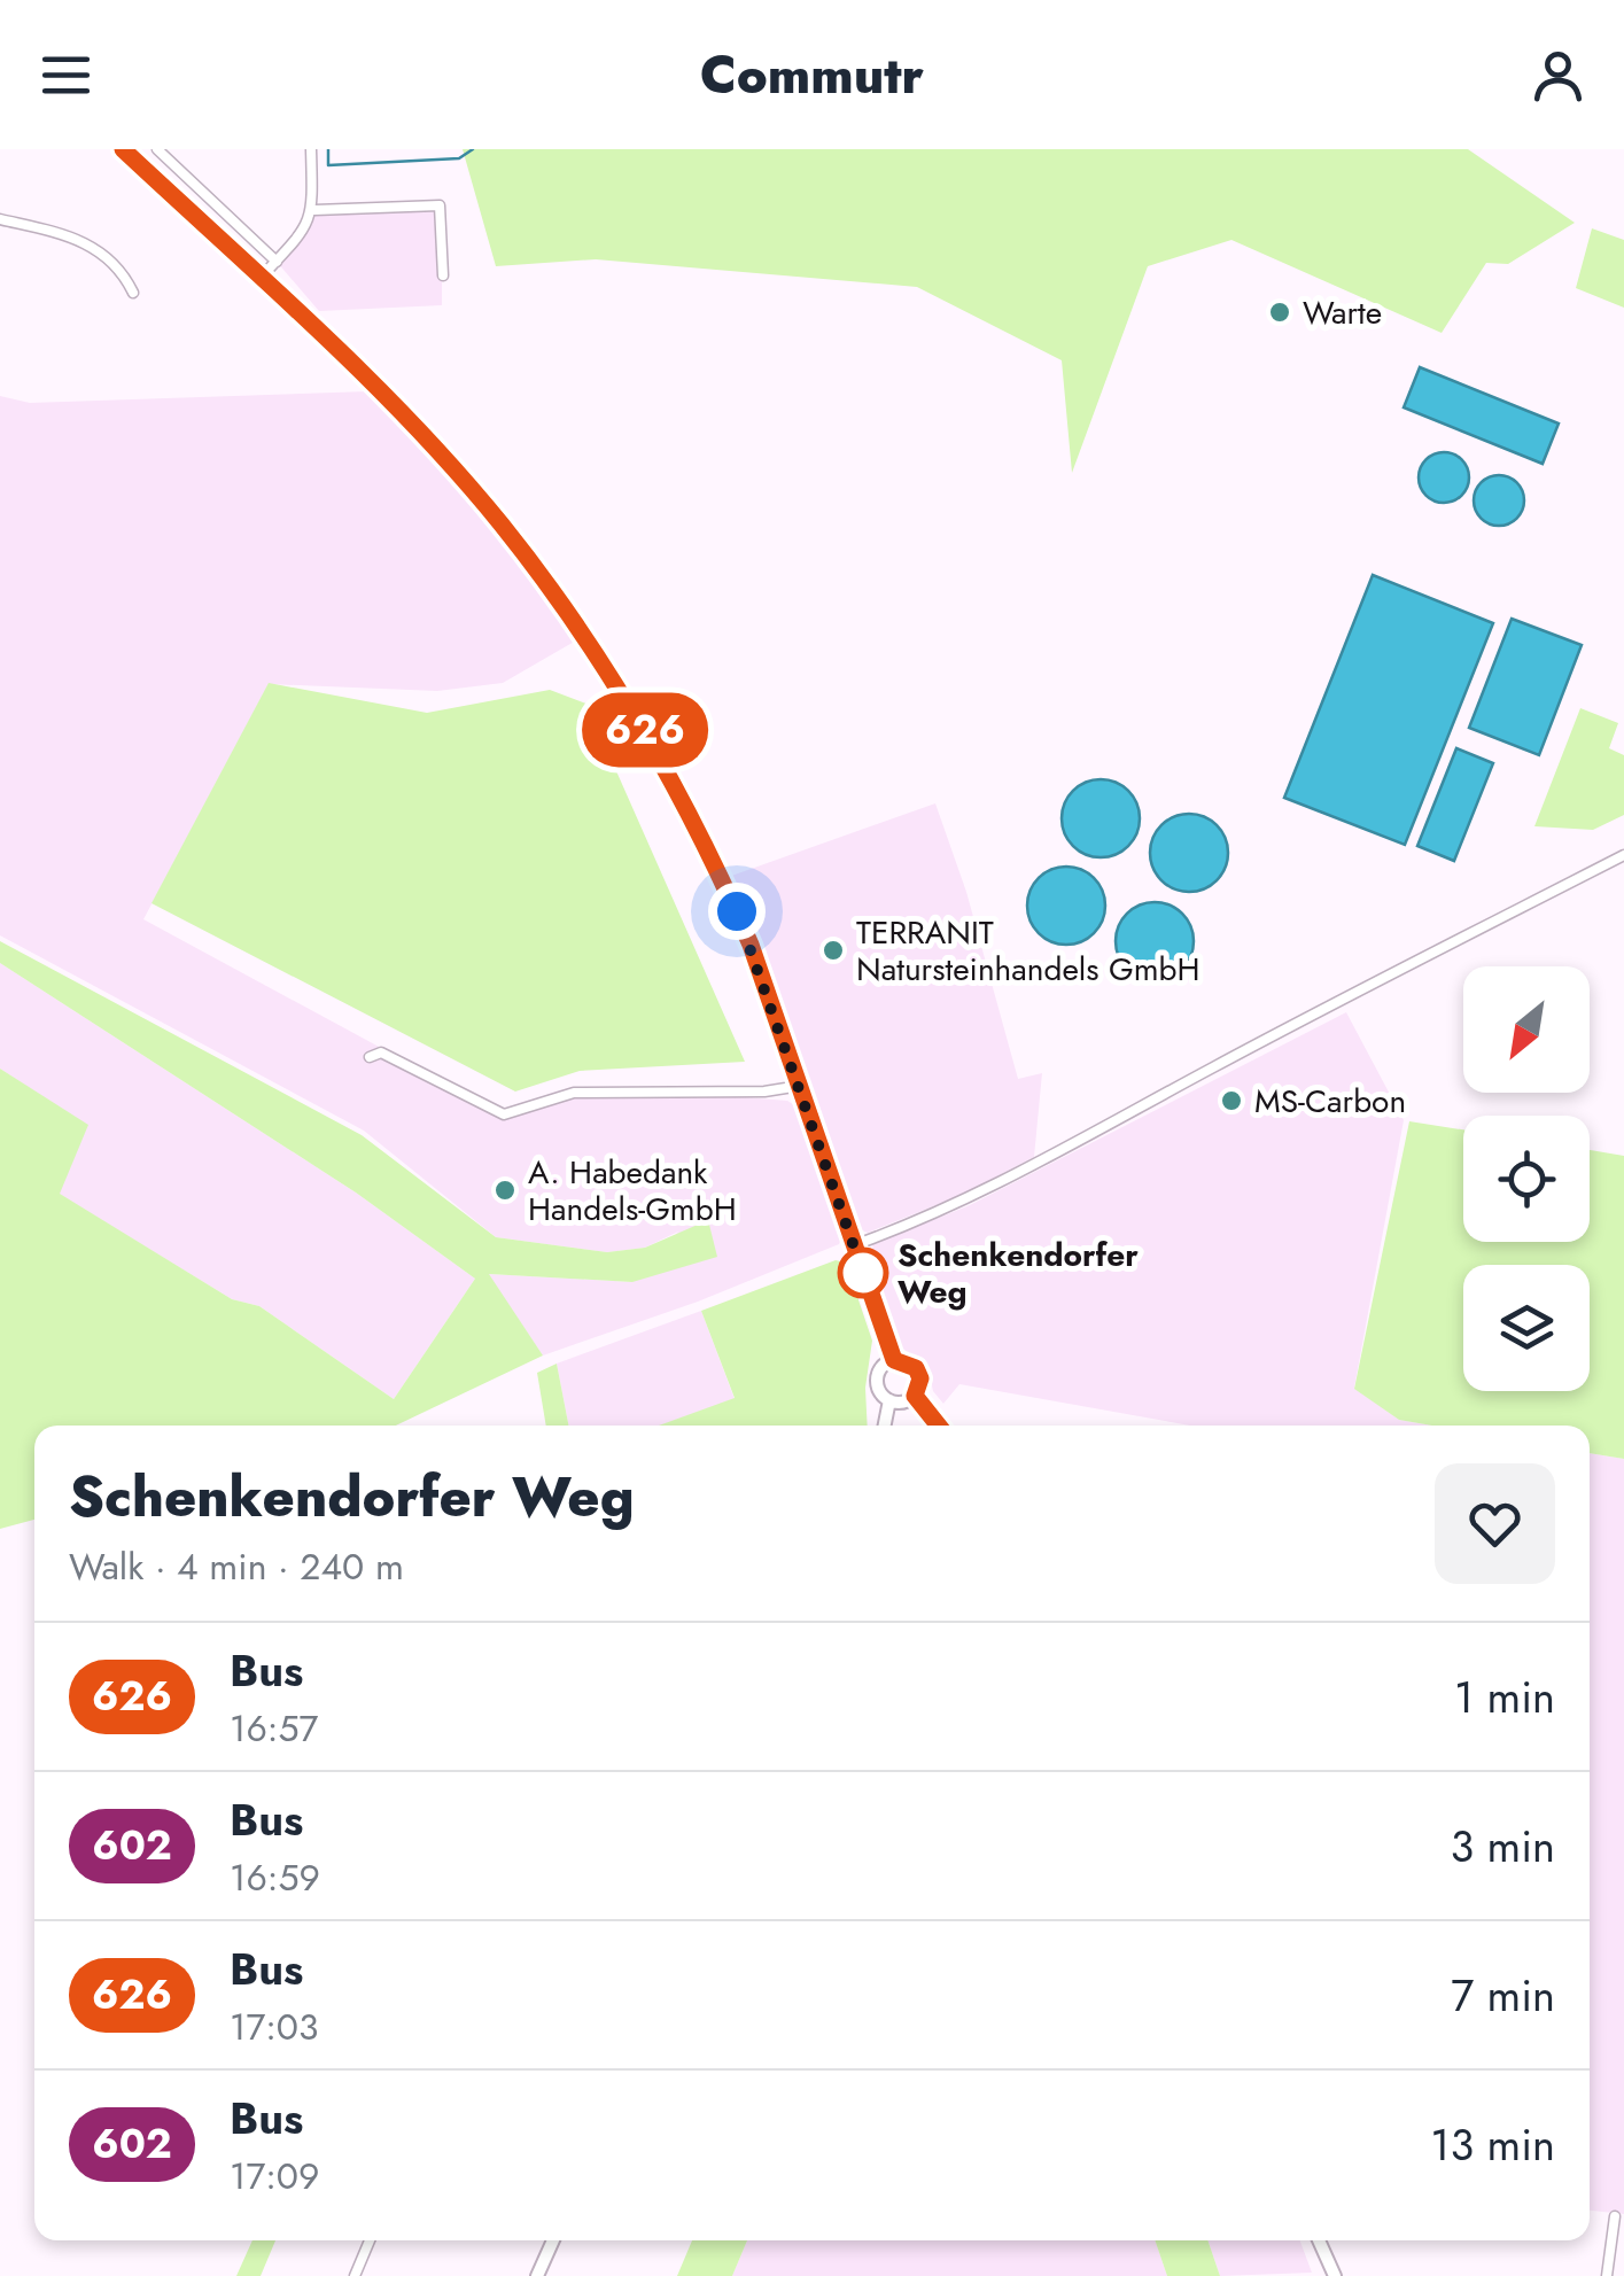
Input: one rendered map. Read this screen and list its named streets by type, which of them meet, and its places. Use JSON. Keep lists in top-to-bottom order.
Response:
{
  "places": [
    "Warte",
    "TERRANIT Natursteinhandels GmbH",
    "MS-Carbon",
    "A. Habedank Handels-GmbH",
    "Schenkendorfer Weg"
  ],
  "lines": ["bus line 626"],
  "north": "bottom left",
  "page": {
    "header": "Commutr",
    "on_map": "626",
    "heading": ["Schenkendorfer Weg", "Walk · 4 min · 240 m"],
    "list": [
      {
        "mark": "626",
        "name": "Bus",
        "note": "16:57",
        "value": "1 min"
      },
      {
        "mark": "602",
        "name": "Bus",
        "note": "16:59",
        "value": "3 min"
      },
      {
        "mark": "626",
        "name": "Bus",
        "note": "17:03",
        "value": "7 min"
      },
      {
        "mark": "602",
        "name": "Bus",
        "note": "17:09",
        "value": "13 min"
      }
    ]
  }
}
